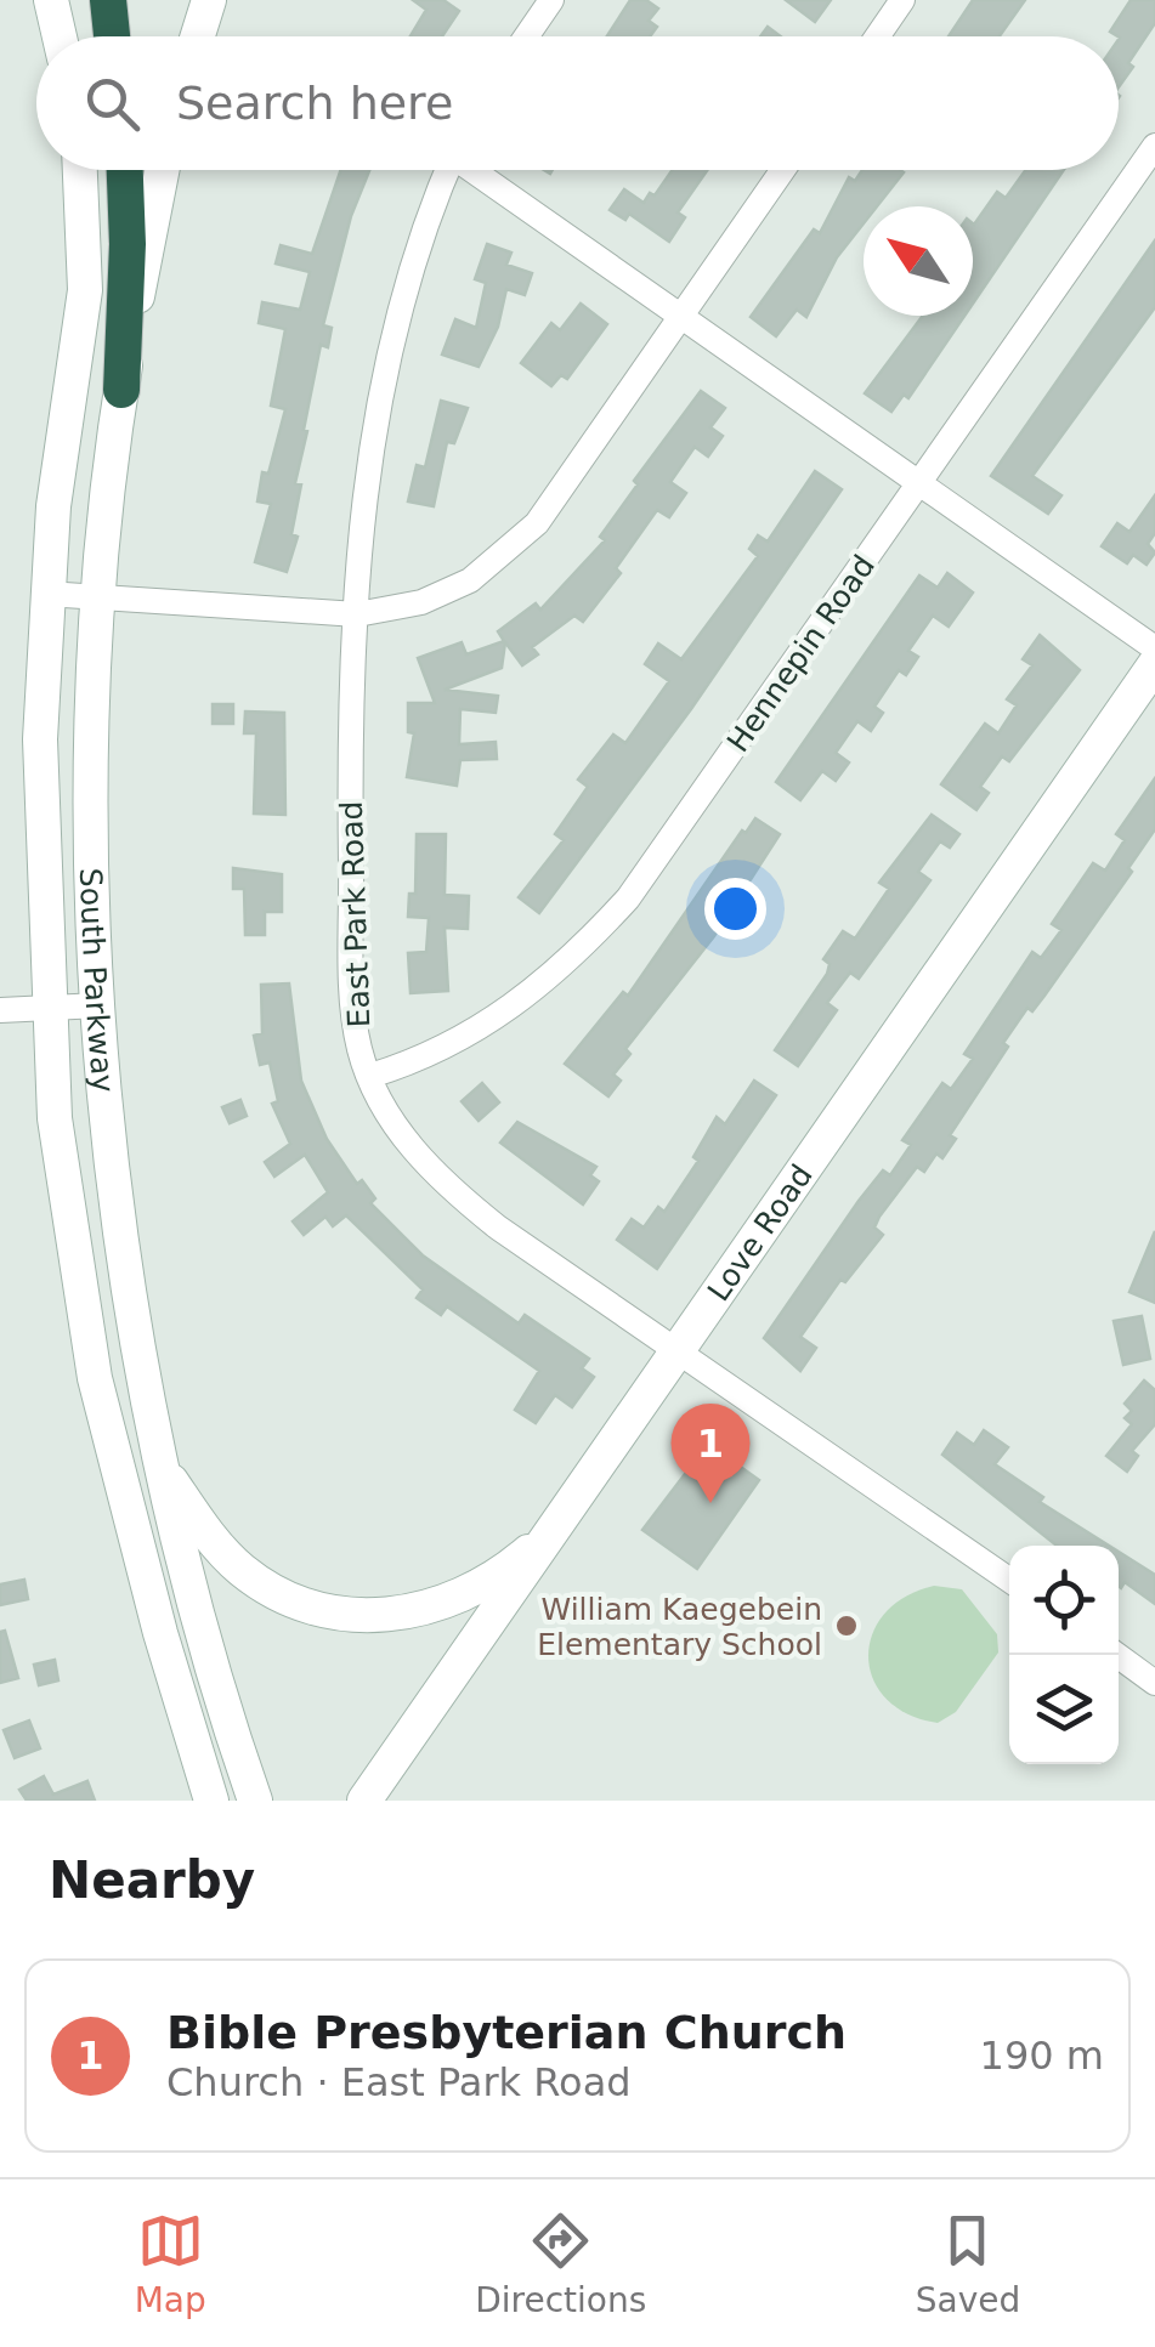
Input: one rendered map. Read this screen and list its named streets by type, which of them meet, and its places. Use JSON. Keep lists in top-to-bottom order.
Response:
{
  "streets": {
    "main road": ["South Parkway", "Love Road"],
    "street": ["Hennepin Road", "East Park Road"]
  },
  "crossings": [
    ["Hennepin Road", "East Park Road"],
    ["East Park Road", "Love Road"]
  ],
  "places": ["William Kaegebein Elementary School"],
  "north": "top left",
  "page": {
    "search": "Search here",
    "pins": "1",
    "heading": "Nearby",
    "list": [
      {
        "mark": "1",
        "name": "Bible Presbyterian Church",
        "note": "Church · East Park Road",
        "value": "190 m"
      }
    ],
    "nav": ["Map", "Directions", "Saved"]
  }
}
